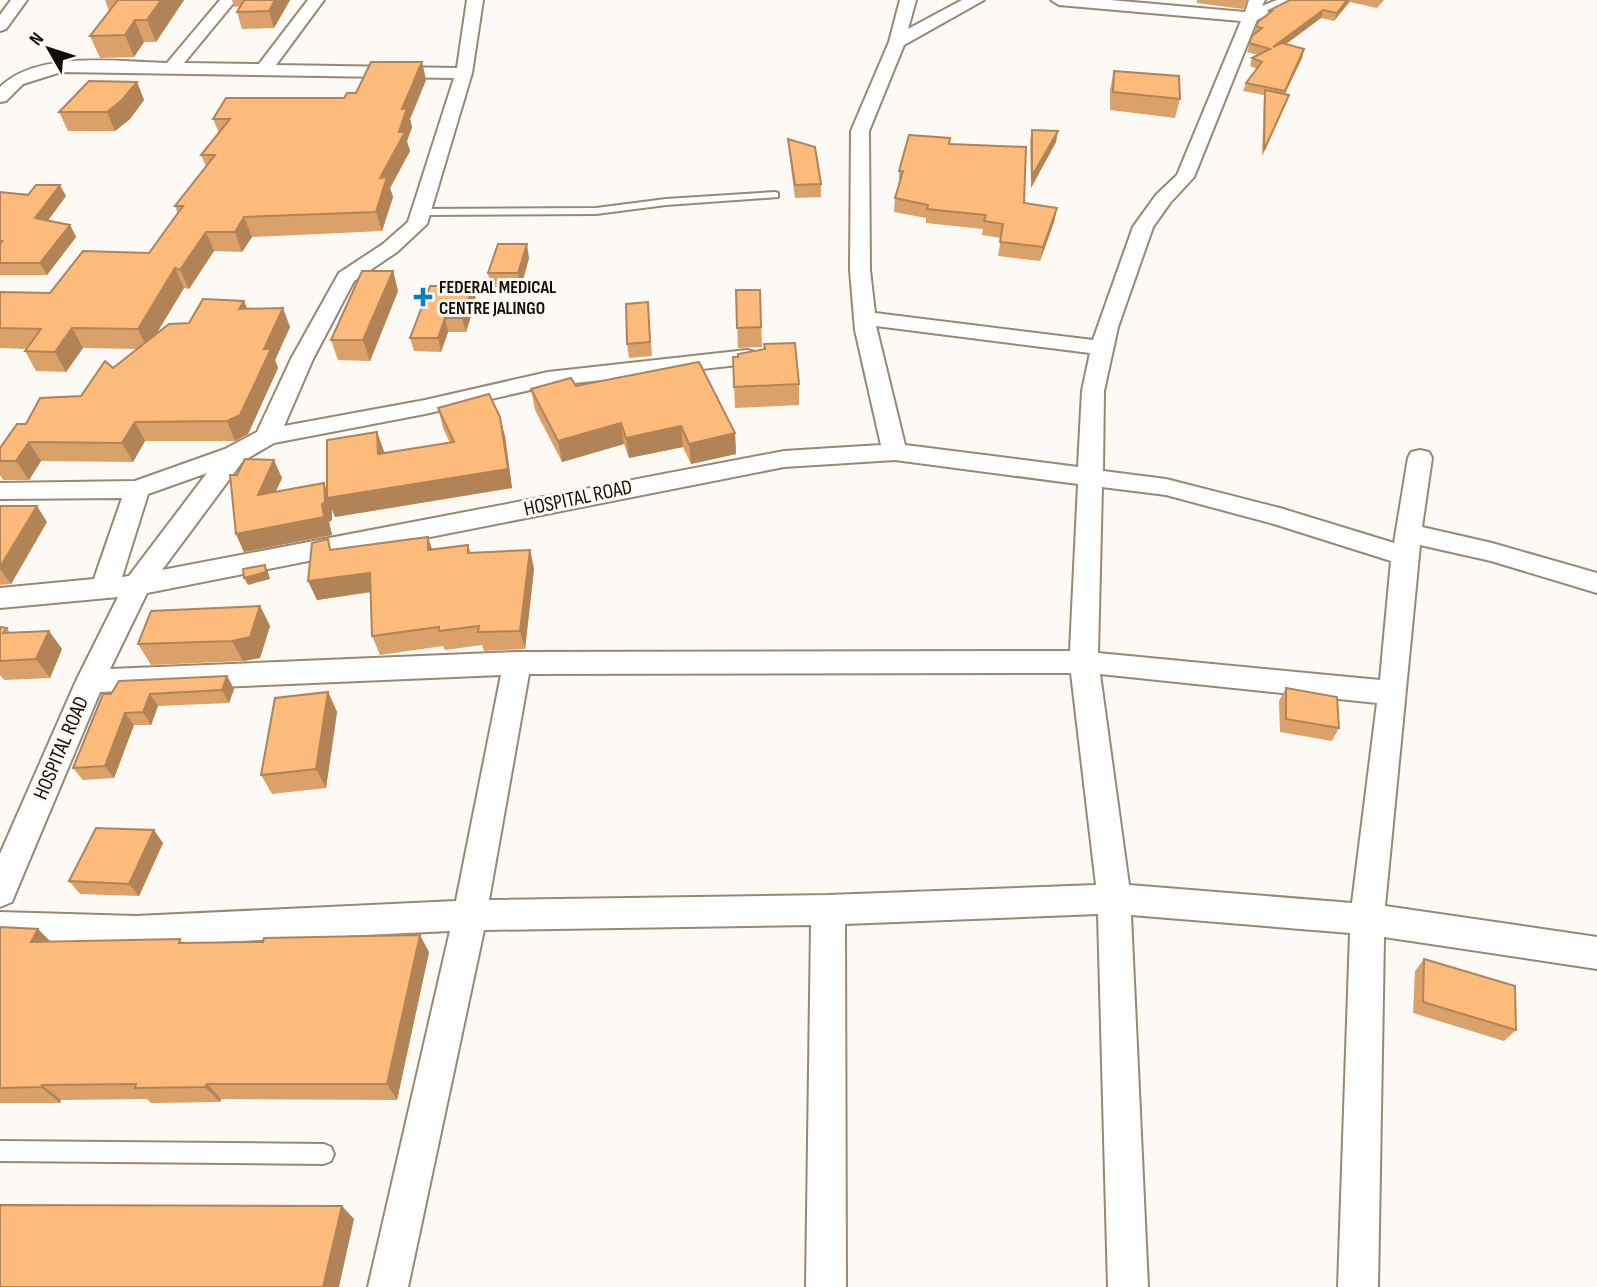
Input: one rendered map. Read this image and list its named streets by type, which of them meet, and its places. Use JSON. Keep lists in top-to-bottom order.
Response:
{
  "streets": {
    "street": ["HOSPITAL ROAD"]
  },
  "places": {
    "health": ["FEDERAL MEDICAL CENTRE JALINGO"]
  },
  "north": "top left"
}
